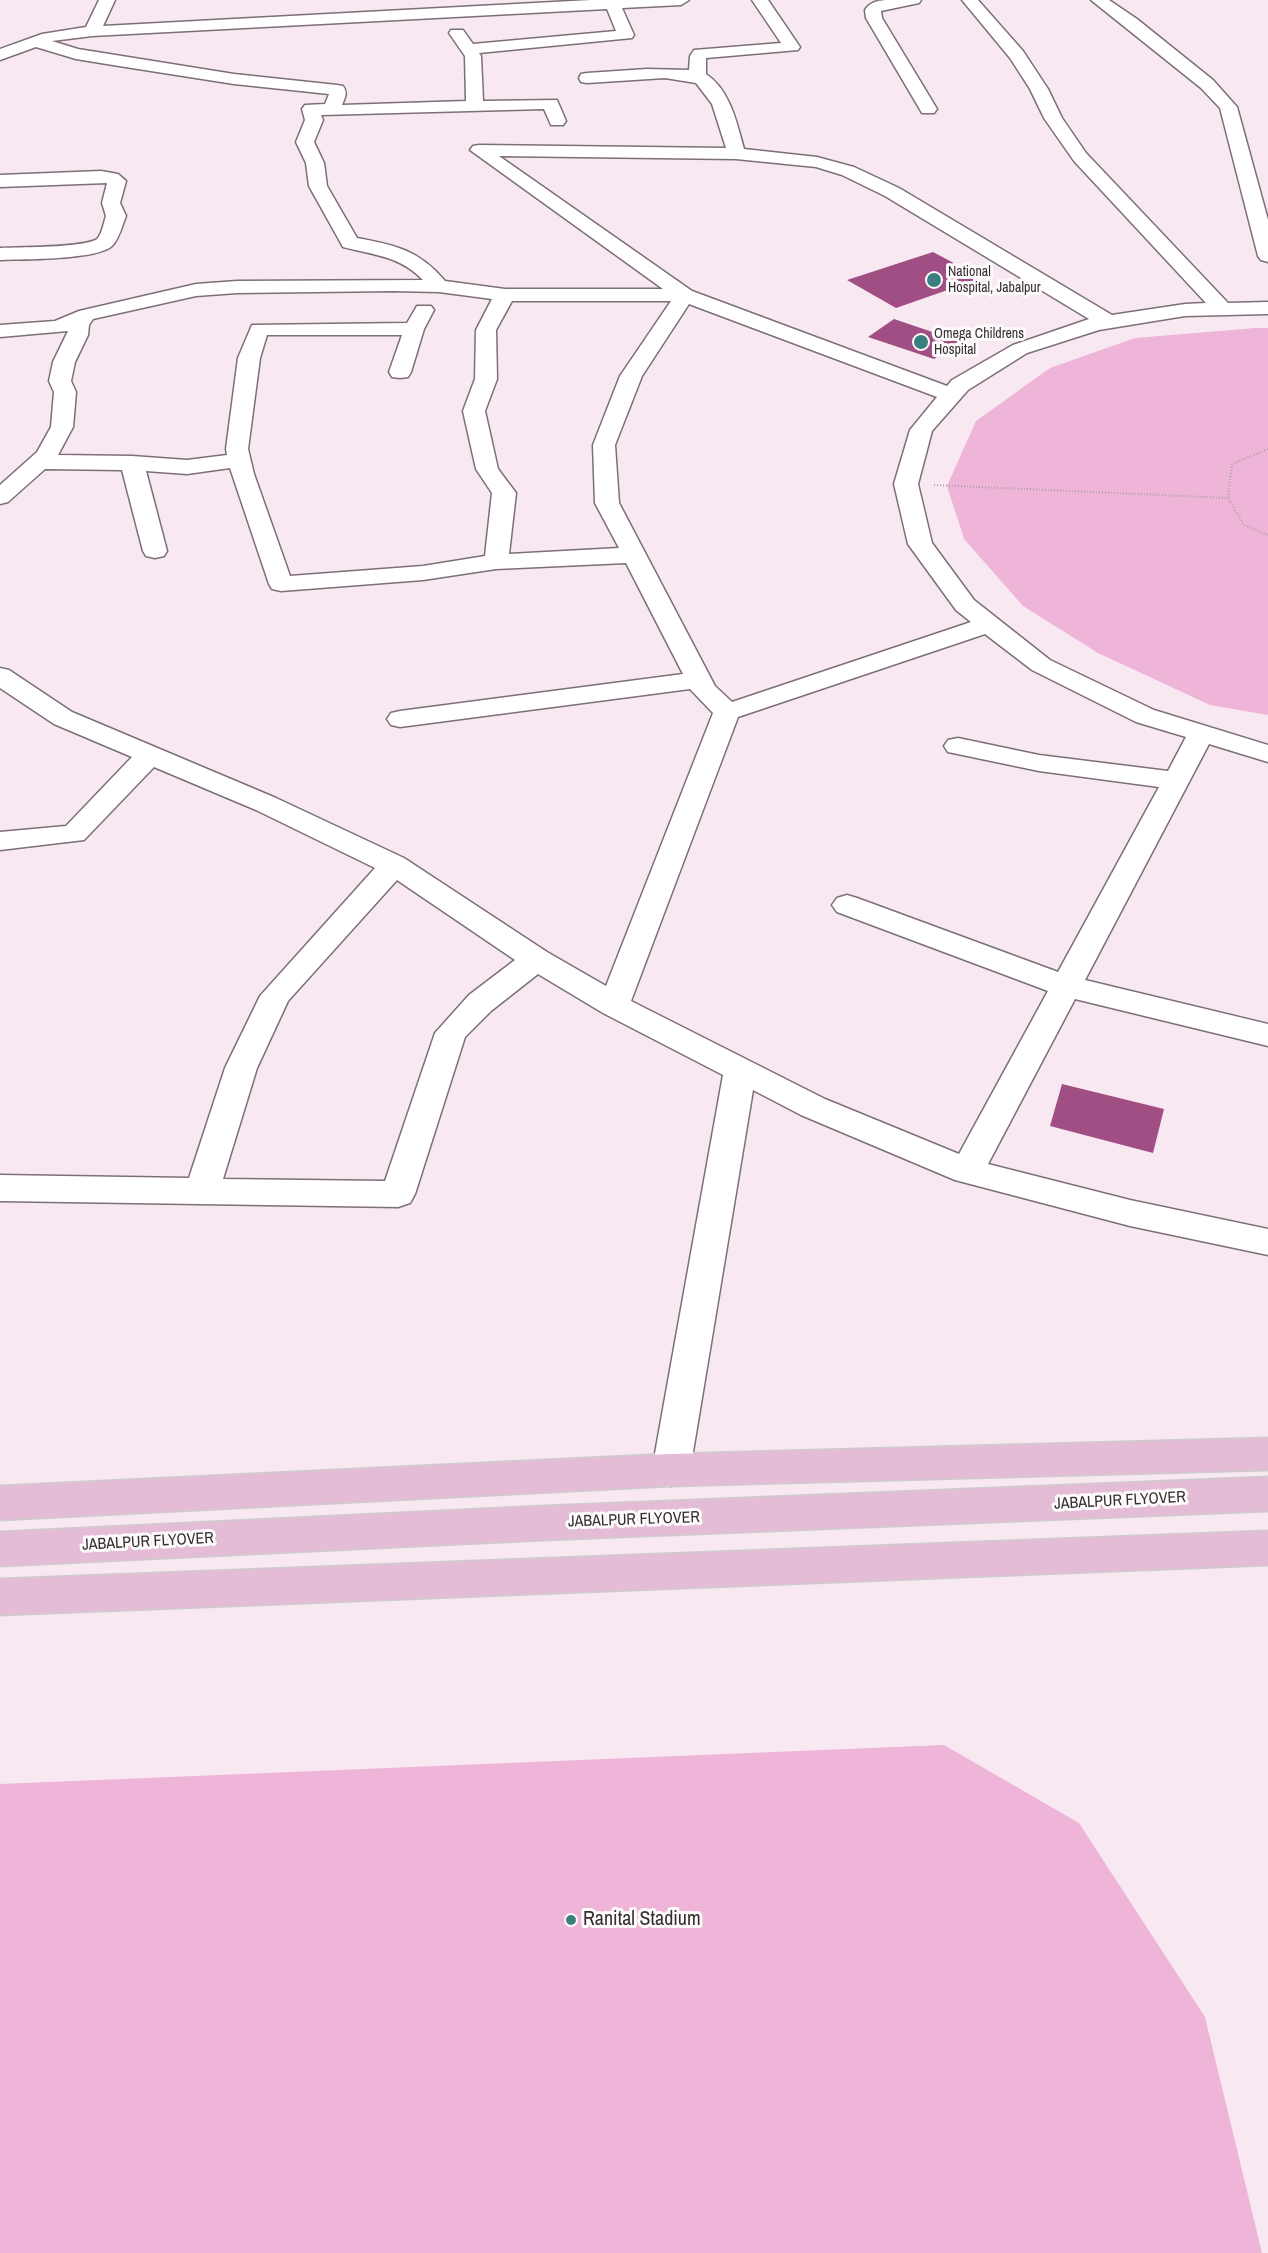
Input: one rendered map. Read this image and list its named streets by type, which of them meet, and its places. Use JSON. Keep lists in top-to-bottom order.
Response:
{
  "streets": {
    "main road": ["JABALPUR FLYOVER"]
  },
  "places": ["National Hospital, Jabalpur", "Omega Childrens Hospital", "Ranital Stadium"]
}
